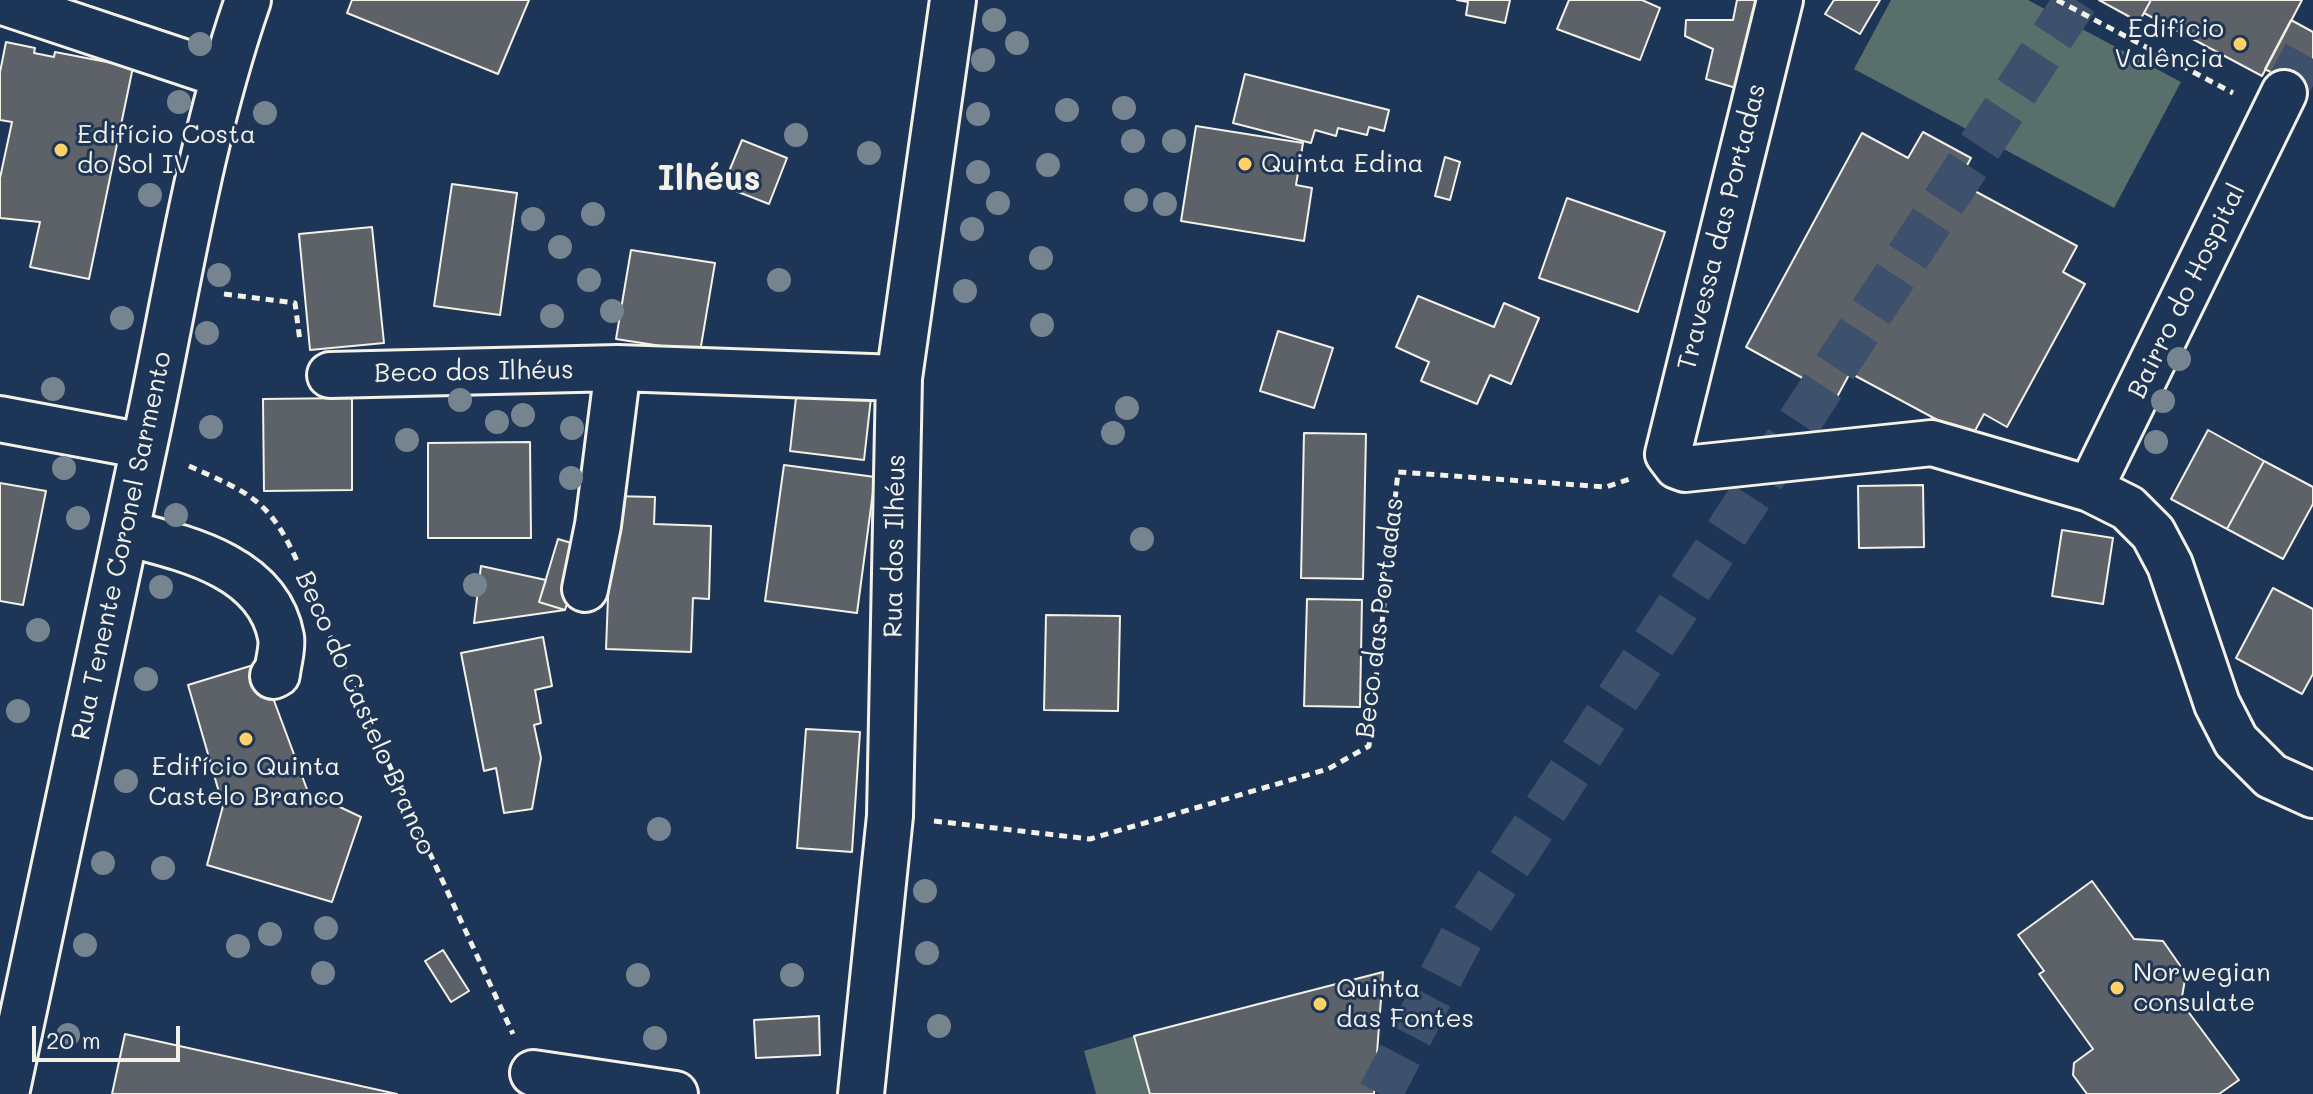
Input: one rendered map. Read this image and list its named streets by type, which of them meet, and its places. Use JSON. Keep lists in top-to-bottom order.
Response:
{
  "streets": {
    "street": [
      "Travessa das Portadas",
      "Bairro do Hospital",
      "Beco dos Ilhéus",
      "Rua Tenente Coronel Sarmento",
      "Rua dos Ilhéus"
    ],
    "path": ["Beco das Portadas", "Beco do Castelo Branco"]
  },
  "crossings": [
    ["Travessa das Portadas", "Beco das Portadas"],
    ["Beco dos Ilhéus", "Rua dos Ilhéus"],
    ["Rua Tenente Coronel Sarmento", "Beco do Castelo Branco"],
    ["Rua dos Ilhéus", "Beco das Portadas"]
  ],
  "districts": ["Ilhéus"],
  "places": [
    "Edifício Valência",
    "Edifício Costa do Sol IV",
    "Quinta Edina",
    "Edifício Quinta Castelo Branco",
    "Norwegian consulate",
    "Quinta das Fontes"
  ],
  "scale_bar": "20 m"
}
